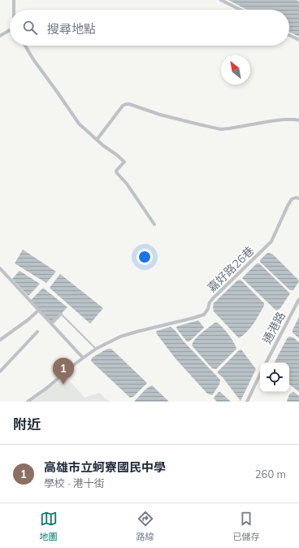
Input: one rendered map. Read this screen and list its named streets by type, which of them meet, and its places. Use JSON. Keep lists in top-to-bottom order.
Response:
{
  "streets": {
    "street": ["嘉好路26巷", "通港路"]
  },
  "north": "top left",
  "page": {
    "search": "搜尋地點",
    "pins": "1",
    "heading": "附近",
    "list": [
      {
        "mark": "1",
        "name": "高雄市立蚵寮國民中學",
        "note": "學校 · 港十街",
        "value": "260 m"
      }
    ],
    "nav": ["地圖", "路線", "已儲存"]
  }
}
